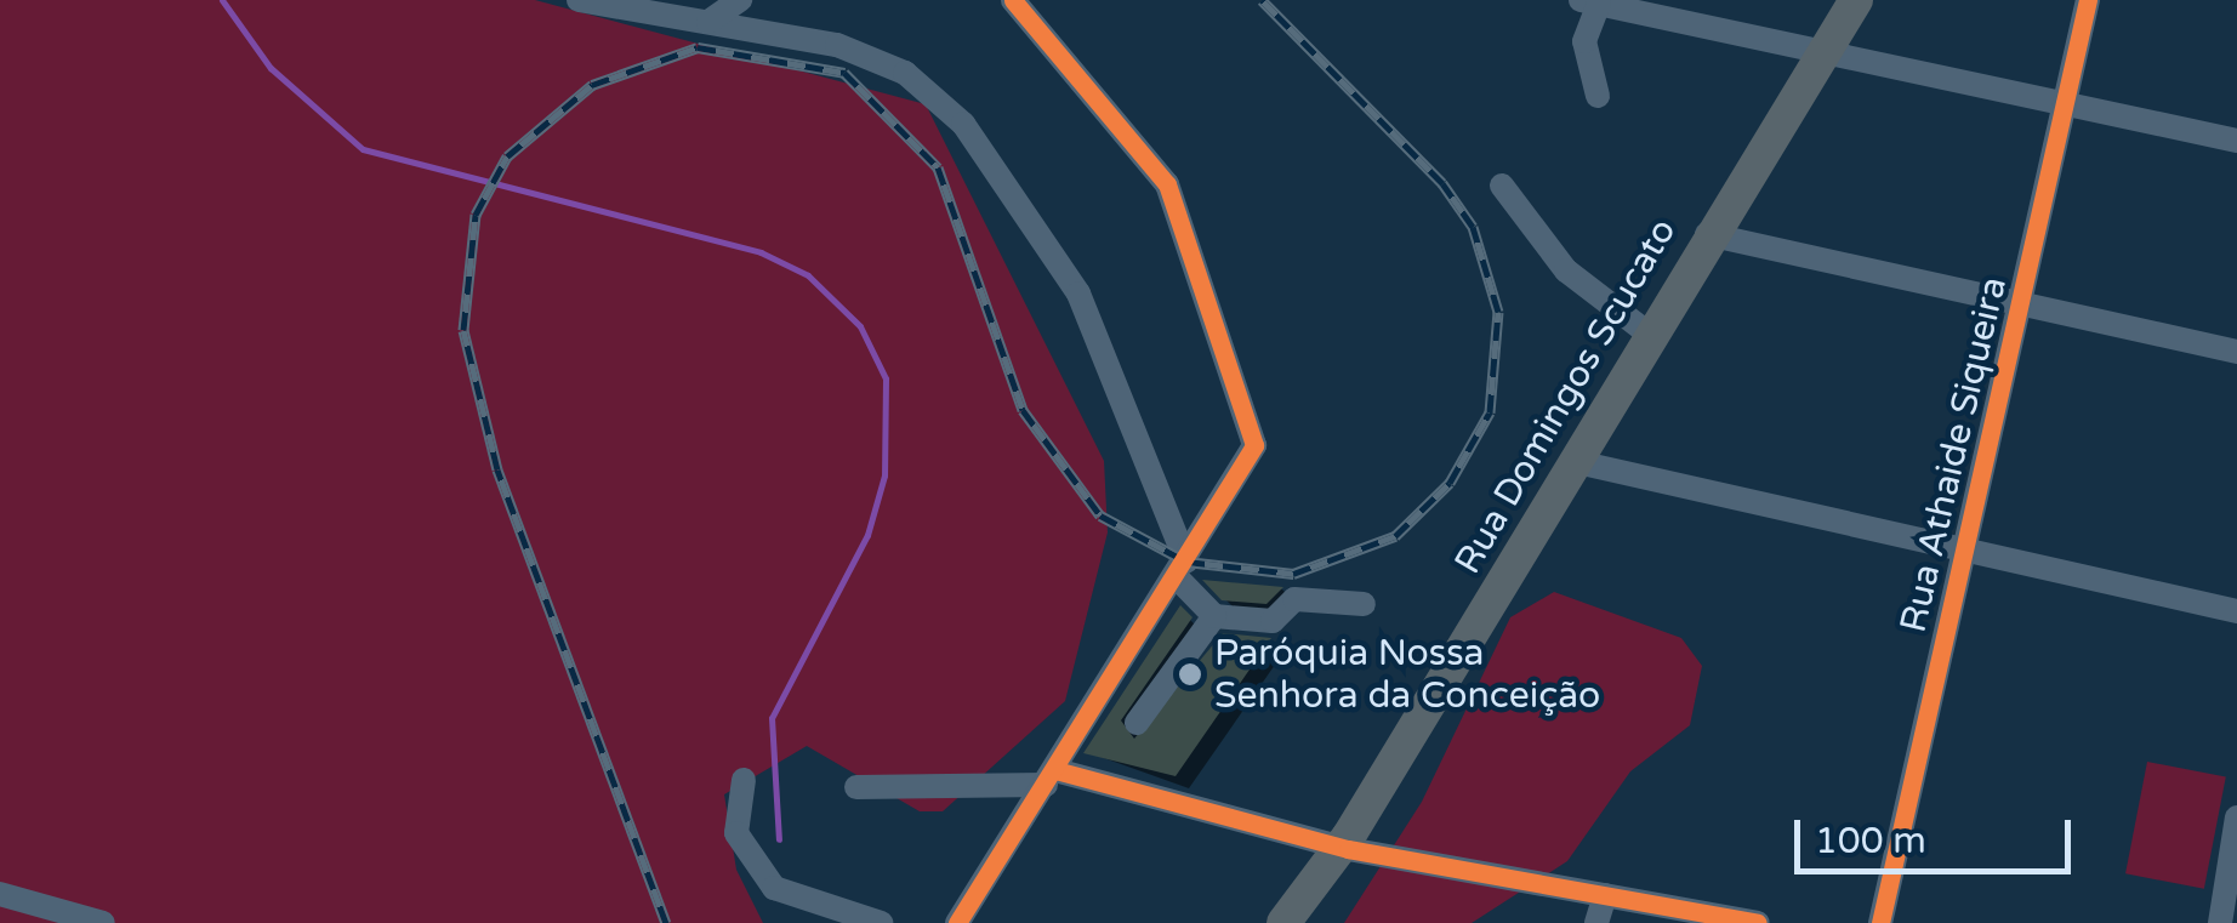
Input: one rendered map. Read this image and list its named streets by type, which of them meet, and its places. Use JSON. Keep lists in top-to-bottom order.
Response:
{
  "streets": {
    "main road": ["Rua Domingos Scucato"],
    "street": ["Rua Athaide Siqueira"]
  },
  "places": ["Paróquia Nossa Senhora da Conceição"],
  "scale_bar": "100 m"
}
